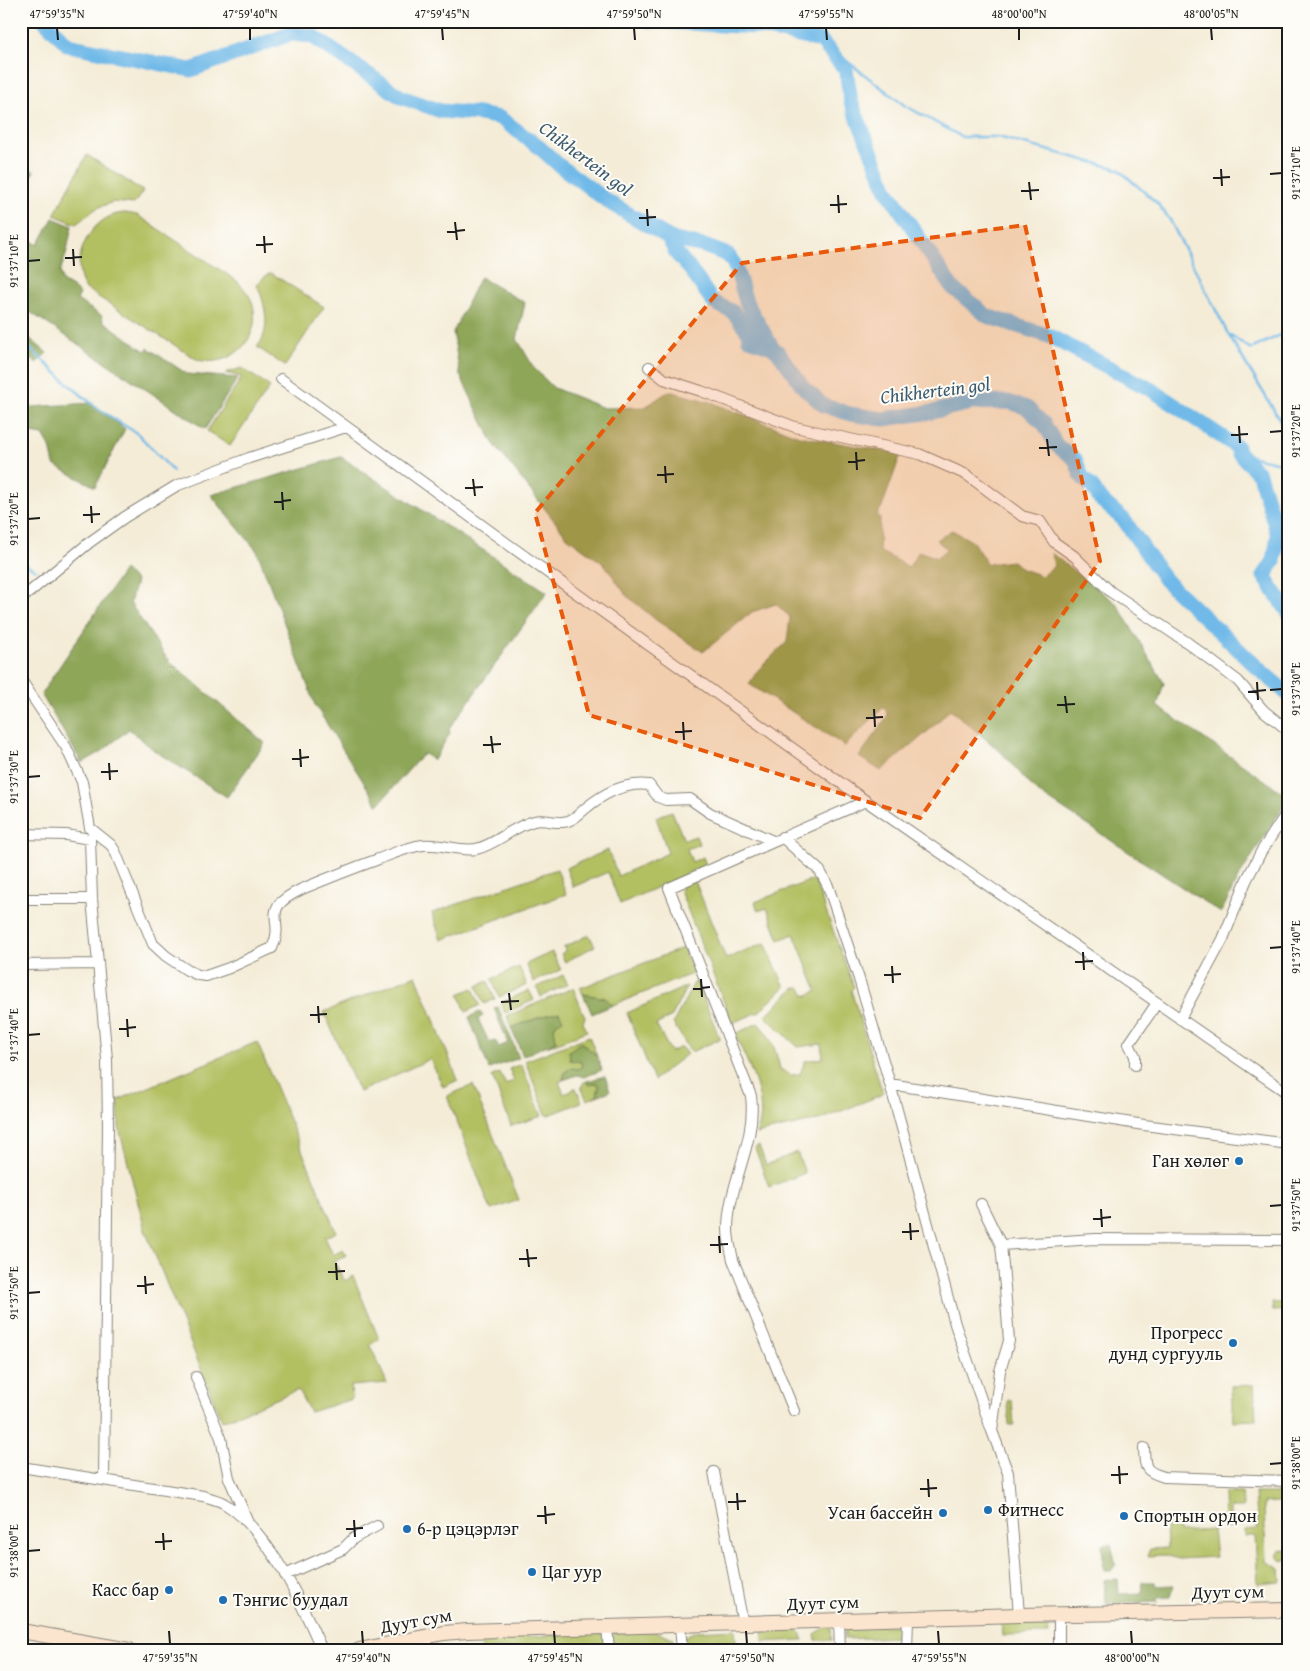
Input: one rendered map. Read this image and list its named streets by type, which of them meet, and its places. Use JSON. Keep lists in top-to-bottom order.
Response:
{
  "streets": {
    "main road": ["Дуут сум"]
  },
  "water": ["Chikhertein gol"],
  "places": [
    "Ган хөлөг",
    "Прогресс дунд сургууль",
    "Фитнесс",
    "Усан бассейн",
    "Спортын ордон",
    "6-р цэцэрлэг",
    "Цаг уур",
    "Касс бар",
    "Тэнгис буудал"
  ],
  "coordinates": [
    "47°59'35\"N",
    "47°59'40\"N",
    "47°59'45\"N",
    "47°59'50\"N",
    "47°59'55\"N",
    "48°00'00\"N",
    "48°00'05\"N",
    "91°37'10\"E",
    "91°37'20\"E",
    "91°37'30\"E",
    "91°37'40\"E",
    "91°37'50\"E",
    "91°38'00\"E"
  ]
}
